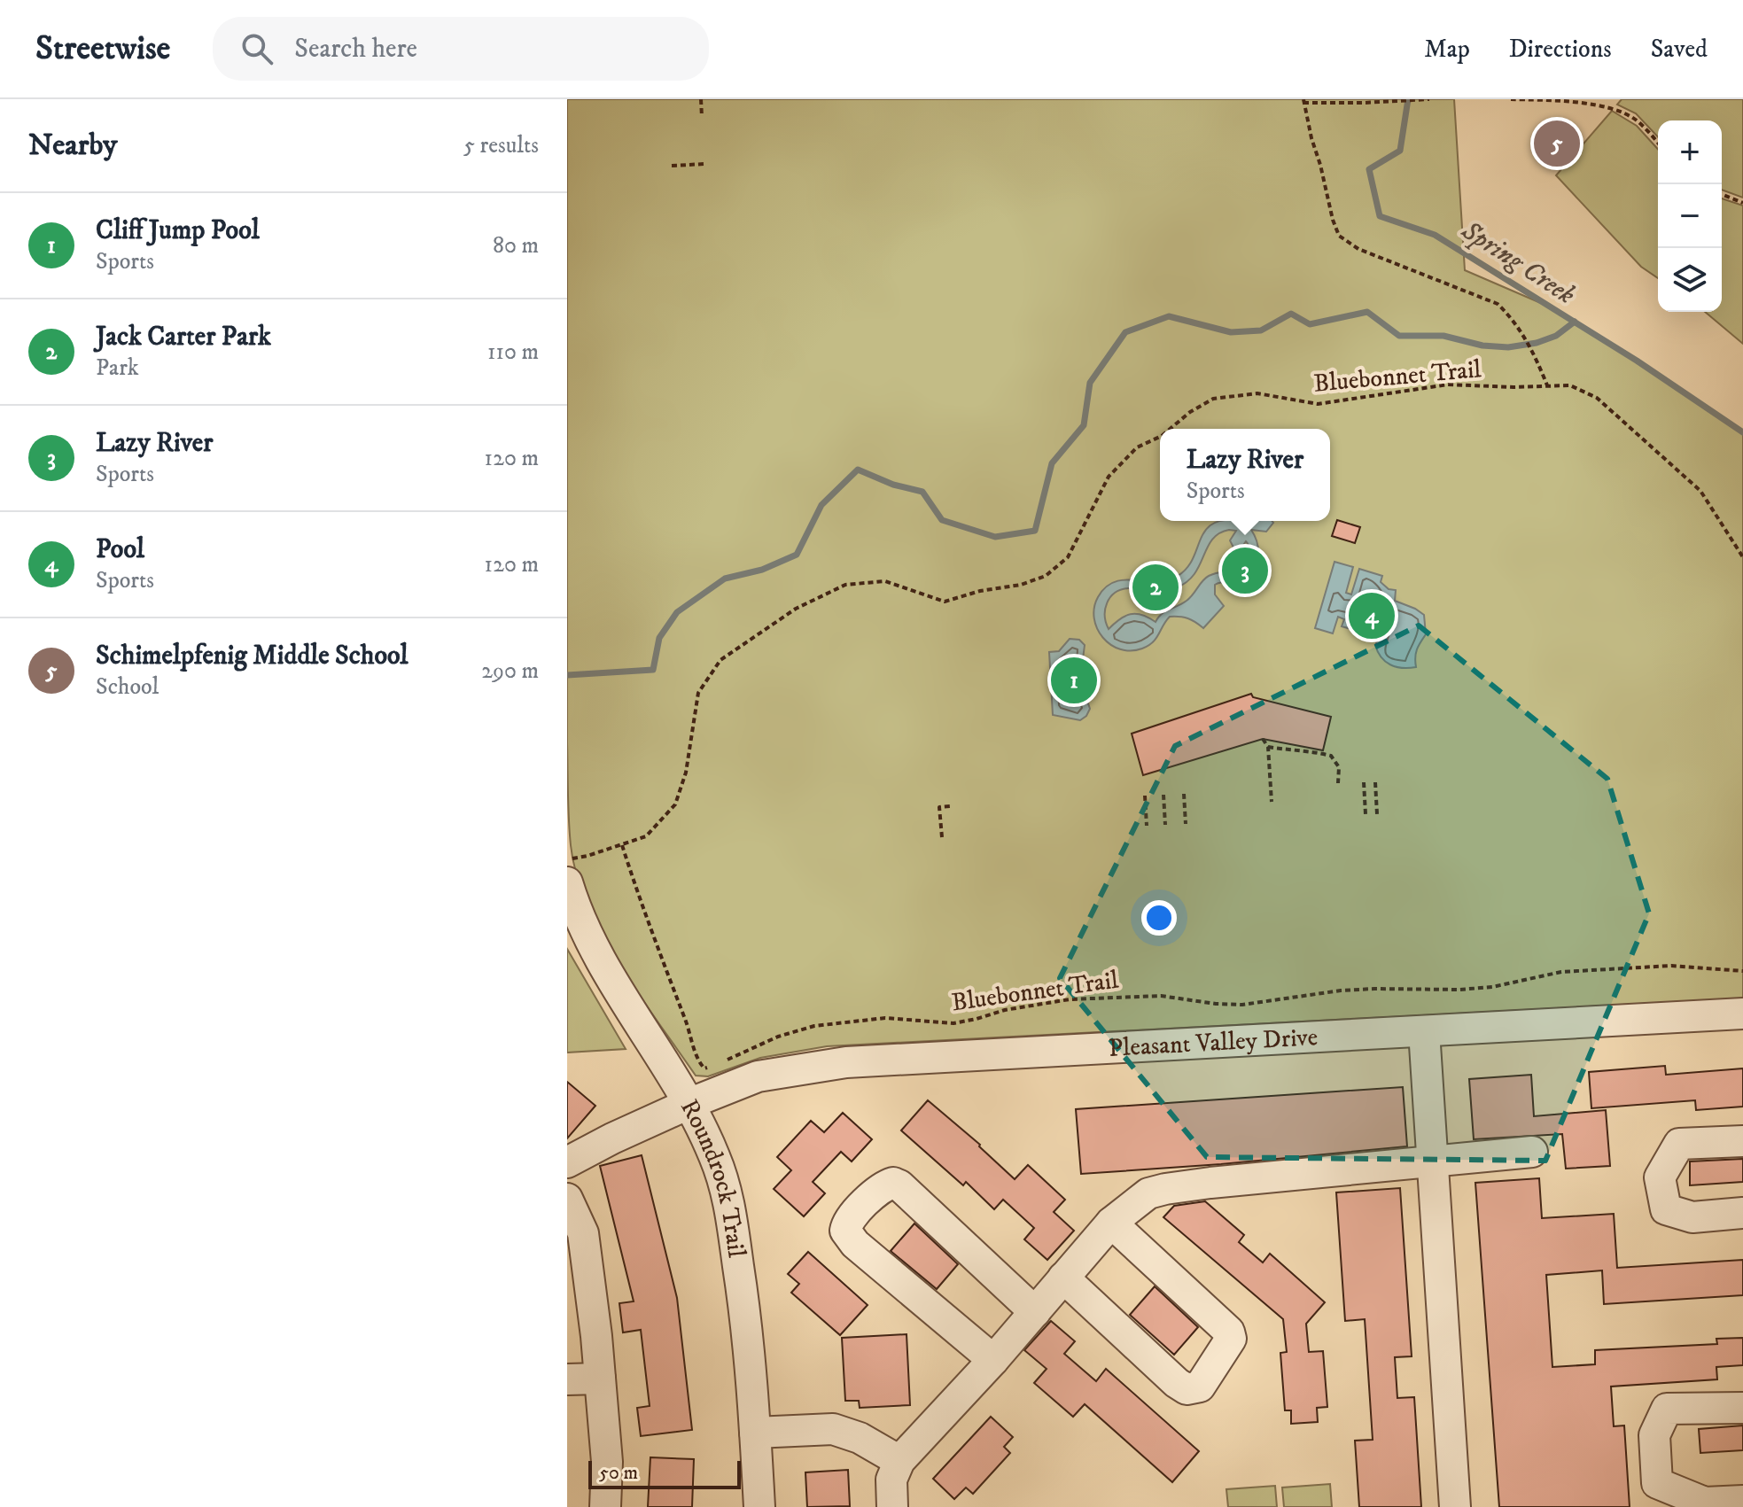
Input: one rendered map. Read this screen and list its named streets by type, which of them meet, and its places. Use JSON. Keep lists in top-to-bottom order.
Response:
{
  "streets": {
    "street": ["Pleasant Valley Drive", "Roundrock Trail"],
    "path": ["Bluebonnet Trail"]
  },
  "crossings": [
    ["Bluebonnet Trail", "Roundrock Trail"],
    ["Pleasant Valley Drive", "Roundrock Trail"]
  ],
  "water": ["Spring Creek"],
  "scale_bar": "50 m",
  "page": {
    "header": "Streetwise",
    "search": "Search here",
    "nav": ["Map", "Directions", "Saved"],
    "heading": ["Nearby", "5 results"],
    "pins": [
      "5",
      "3",
      "2",
      "4",
      "1"
    ],
    "map_buttons": ["+", "−"],
    "list": [
      {
        "mark": "1",
        "name": "Cliff Jump Pool",
        "note": "Sports",
        "value": "80 m"
      },
      {
        "mark": "2",
        "name": "Jack Carter Park",
        "note": "Park",
        "value": "110 m"
      },
      {
        "mark": "3",
        "name": "Lazy River",
        "note": "Sports",
        "value": "120 m"
      },
      {
        "mark": "4",
        "name": "Pool",
        "note": "Sports",
        "value": "120 m"
      },
      {
        "mark": "5",
        "name": "Schimelpfenig Middle School",
        "note": "School",
        "value": "290 m"
      }
    ],
    "popup": ["Lazy River", "Sports"],
    "scale": "50 m"
  }
}
